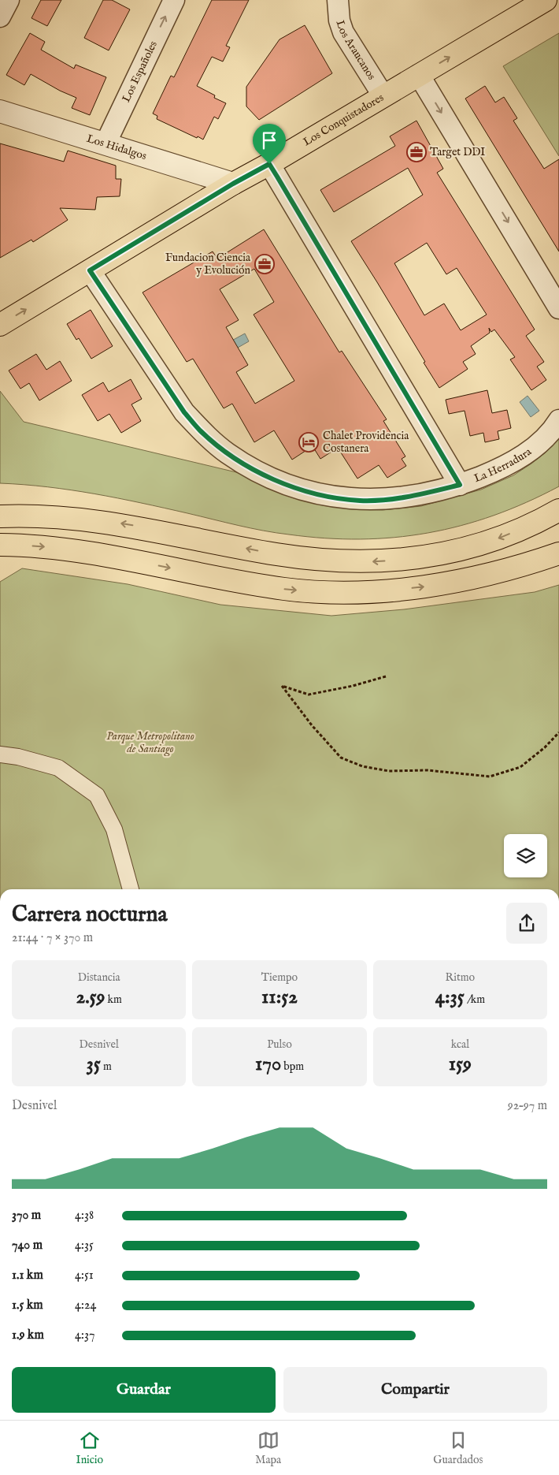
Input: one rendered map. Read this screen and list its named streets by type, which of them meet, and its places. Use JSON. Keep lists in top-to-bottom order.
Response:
{
  "streets": {
    "main road": ["Los Conquistadores"],
    "street": [
      "Los Araucanos",
      "Los Españoles",
      "Los Hidalgos",
      "La Herradura"
    ]
  },
  "crossings": [
    ["Los Araucanos", "Los Conquistadores"],
    ["Los Españoles", "Los Hidalgos"],
    ["Los Conquistadores", "Los Hidalgos"],
    ["Los Conquistadores", "La Herradura"]
  ],
  "one_way": ["Los Españoles", "Los Conquistadores"],
  "parks": ["Parque Metropolitano de Santiago"],
  "places": {
    "office": ["Target DDI", "Fundacion Ciencia y Evolución"],
    "hotel": ["Chalet Providencia Costanera"]
  },
  "page": {
    "heading": ["Carrera nocturna", "21:44 · 7 × 370 m"],
    "stats": [
      ["Distancia", "2.59 km"],
      ["Tiempo", "11:52"],
      ["Ritmo", "4:35 /km"],
      ["Desnivel", "35 m"],
      ["Pulso", "170 bpm"],
      ["kcal", "159"]
    ],
    "chart": ["Desnivel", "92–97 m"],
    "list": [
      {
        "name": "370 m",
        "note": "4:38"
      },
      {
        "name": "740 m",
        "note": "4:35"
      },
      {
        "name": "1.1 km",
        "note": "4:51"
      },
      {
        "name": "1.5 km",
        "note": "4:24"
      },
      {
        "name": "1.9 km",
        "note": "4:37"
      }
    ],
    "buttons": ["Guardar", "Compartir"],
    "tabs": ["Inicio", "Mapa", "Guardados"]
  }
}
